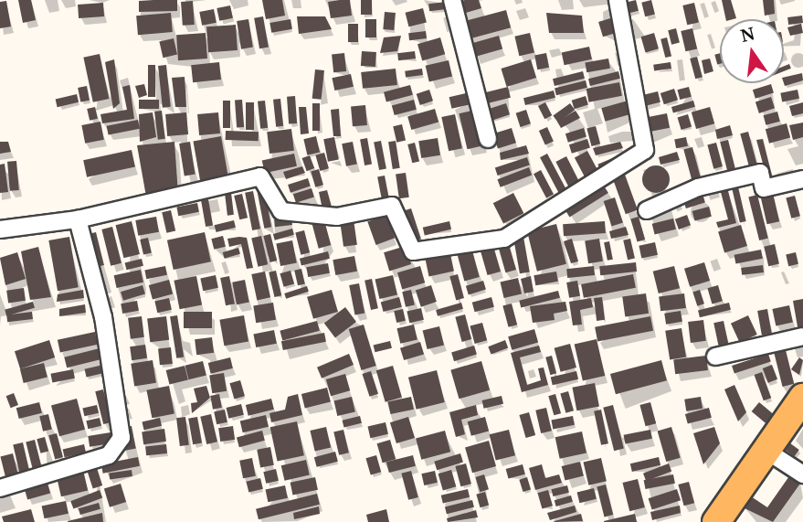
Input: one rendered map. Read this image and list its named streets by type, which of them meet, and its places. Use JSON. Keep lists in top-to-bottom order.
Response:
{
  "north": "top"
}
